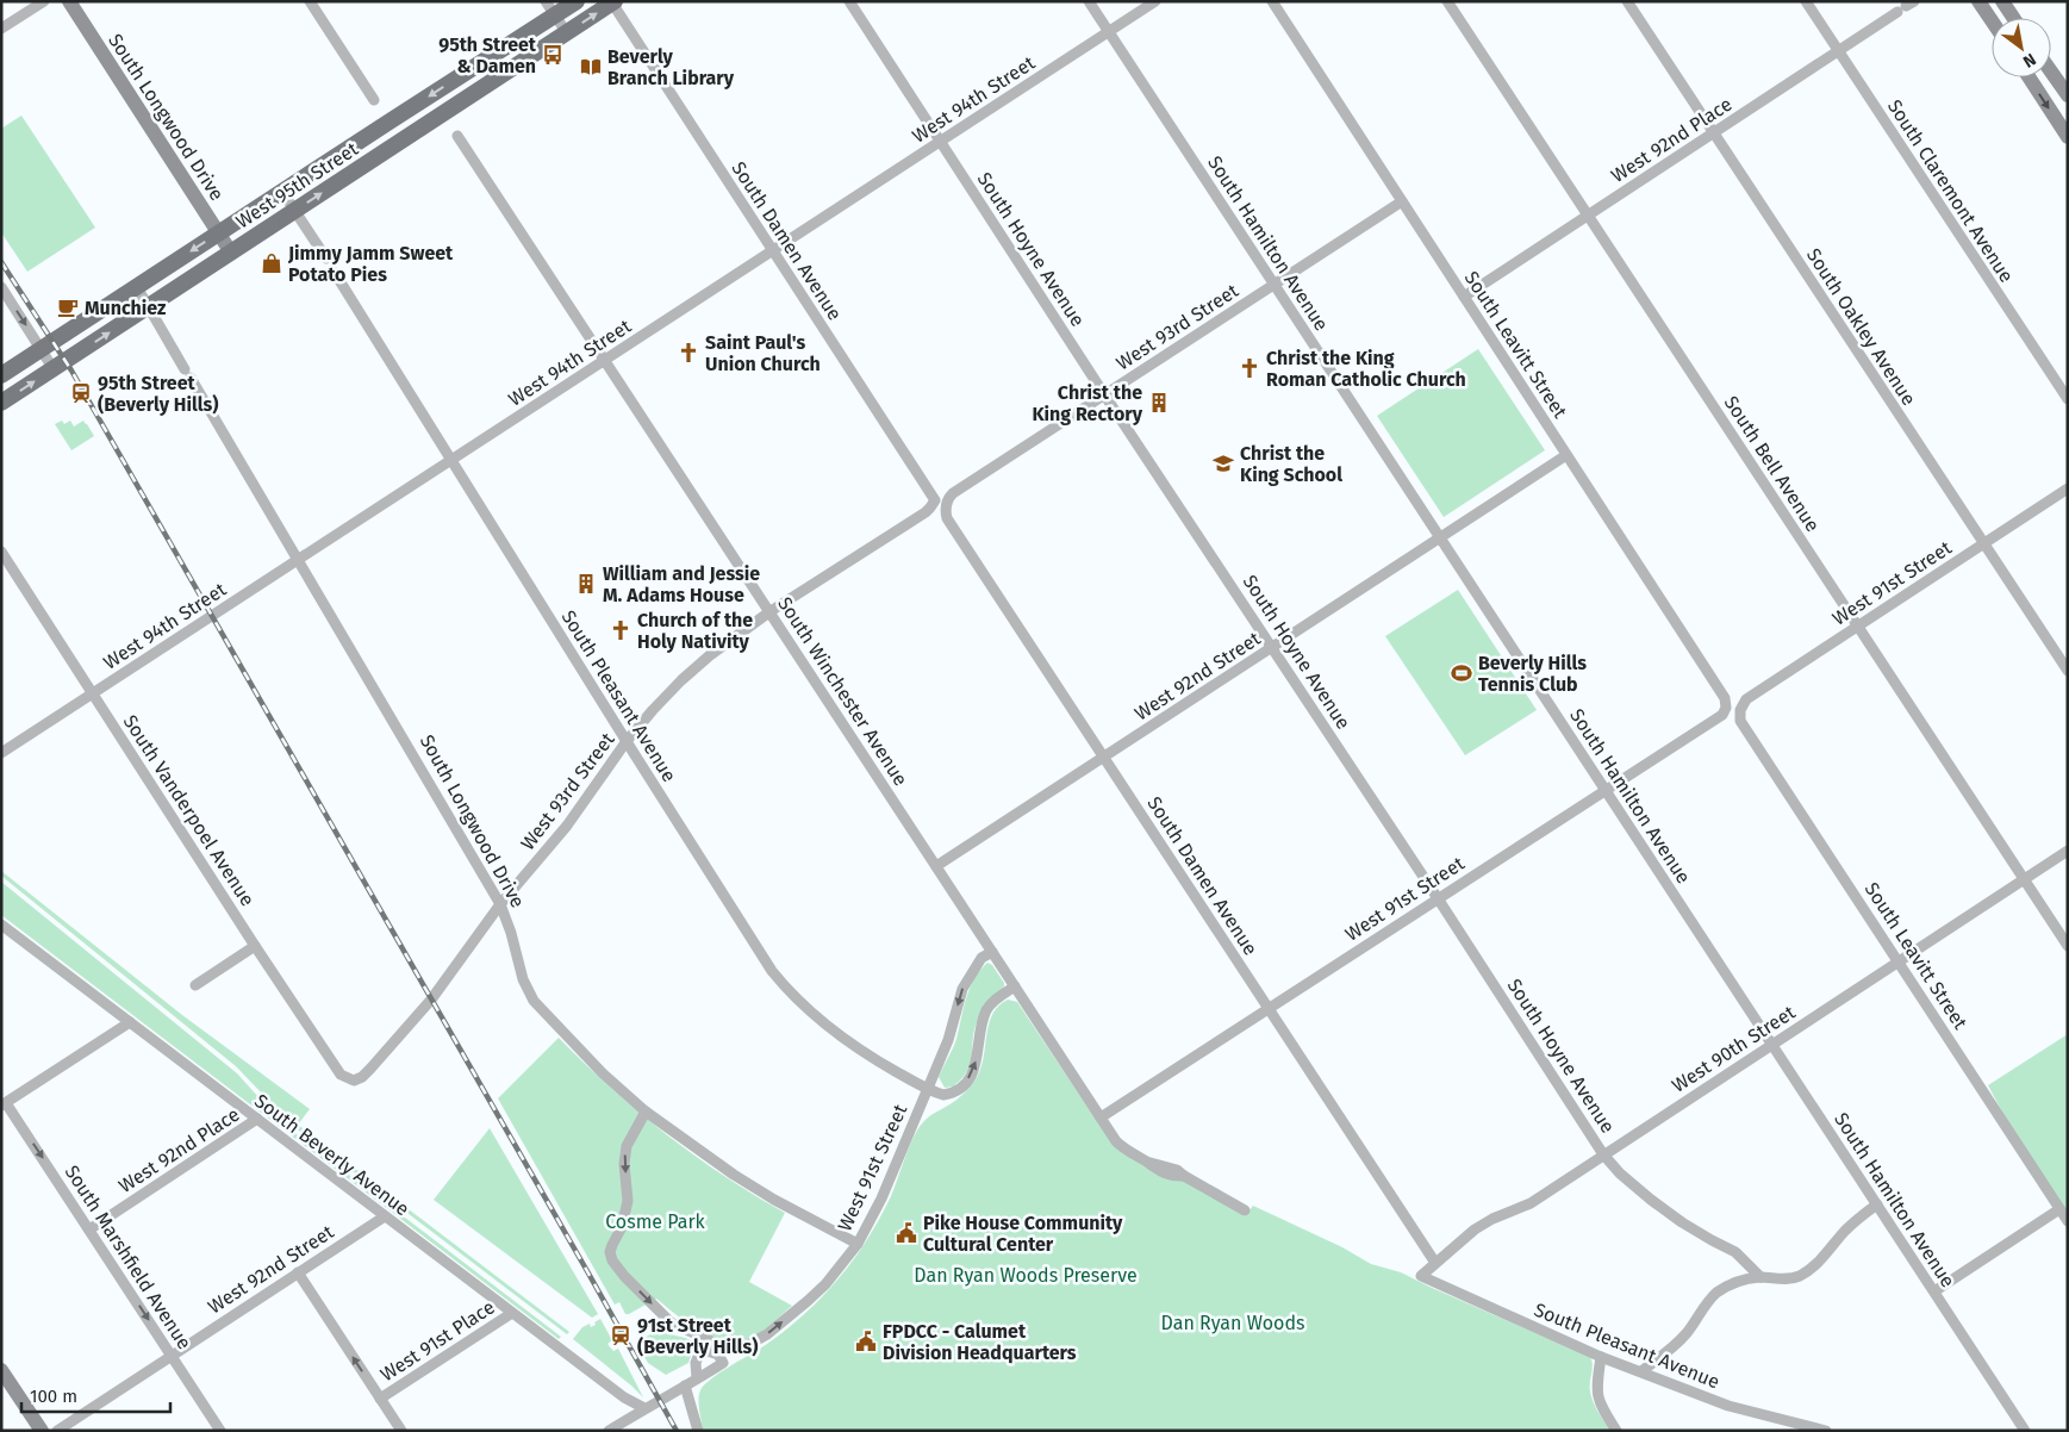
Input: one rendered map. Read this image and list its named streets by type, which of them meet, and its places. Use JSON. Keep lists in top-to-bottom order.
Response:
{
  "streets": {
    "main road": ["West 95th Street"],
    "street": [
      "West 94th Street",
      "South Longwood Drive",
      "West 92nd Place",
      "South Claremont Avenue",
      "South Damen Avenue",
      "South Hamilton Avenue",
      "South Hoyne Avenue",
      "West 93rd Street",
      "South Oakley Avenue",
      "South Leavitt Street",
      "South Bell Avenue",
      "West 91st Street",
      "West 92nd Street",
      "South Winchester Avenue",
      "South Pleasant Avenue",
      "South Vanderpoel Avenue",
      "West 90th Street",
      "South Beverly Avenue",
      "South Marshfield Avenue",
      "West 91st Place"
    ]
  },
  "crossings": [
    ["West 94th Street", "South Longwood Drive"],
    ["West 94th Street", "South Damen Avenue"],
    ["West 94th Street", "South Hamilton Avenue"],
    ["West 94th Street", "South Hoyne Avenue"],
    ["West 94th Street", "South Winchester Avenue"],
    ["West 94th Street", "South Pleasant Avenue"],
    ["West 94th Street", "South Vanderpoel Avenue"],
    ["South Longwood Drive", "West 95th Street"],
    ["South Longwood Drive", "West 93rd Street"],
    ["South Longwood Drive", "West 91st Street"],
    ["West 92nd Place", "South Claremont Avenue"],
    ["West 92nd Place", "South Oakley Avenue"],
    ["West 92nd Place", "South Leavitt Street"],
    ["West 92nd Place", "South Bell Avenue"],
    ["West 92nd Place", "South Beverly Avenue"],
    ["West 92nd Place", "South Marshfield Avenue"],
    ["West 95th Street", "South Damen Avenue"],
    ["South Damen Avenue", "West 93rd Street"],
    ["South Damen Avenue", "West 91st Street"],
    ["South Damen Avenue", "West 92nd Street"],
    ["South Damen Avenue", "West 90th Street"],
    ["South Hamilton Avenue", "West 93rd Street"],
    ["South Hamilton Avenue", "West 91st Street"],
    ["South Hamilton Avenue", "West 92nd Street"],
    ["South Hamilton Avenue", "West 90th Street"],
    ["South Hoyne Avenue", "West 93rd Street"],
    ["South Hoyne Avenue", "West 91st Street"],
    ["South Hoyne Avenue", "West 92nd Street"],
    ["South Hoyne Avenue", "West 90th Street"],
    ["West 93rd Street", "South Leavitt Street"],
    ["West 93rd Street", "South Winchester Avenue"],
    ["West 93rd Street", "South Pleasant Avenue"],
    ["West 93rd Street", "South Vanderpoel Avenue"],
    ["South Oakley Avenue", "West 91st Street"],
    ["South Leavitt Street", "West 91st Street"],
    ["South Leavitt Street", "West 92nd Street"],
    ["South Leavitt Street", "West 90th Street"],
    ["South Bell Avenue", "West 91st Street"],
    ["South Bell Avenue", "West 90th Street"],
    ["West 91st Street", "South Winchester Avenue"],
    ["West 91st Street", "South Pleasant Avenue"],
    ["West 92nd Street", "South Winchester Avenue"],
    ["West 92nd Street", "South Beverly Avenue"],
    ["West 92nd Street", "South Marshfield Avenue"],
    ["South Pleasant Avenue", "West 90th Street"],
    ["South Beverly Avenue", "West 91st Place"]
  ],
  "one_way": ["South Marshfield Avenue"],
  "parks": ["Cosme Park", "Dan Ryan Woods Preserve", "Dan Ryan Woods"],
  "places": {
    "bus stop": ["95th Street & Damen"],
    "library": ["Beverly Branch Library"],
    "shop": ["Jimmy Jamm Sweet Potato Pies"],
    "cafe": ["Munchiez"],
    "church": ["Saint Paul's Union Church", "Christ the King Roman Catholic Church", "Church of the Holy Nativity"],
    "station": ["95th Street (Beverly Hills)", "91st Street (Beverly Hills)"],
    "building": ["Christ the King Rectory", "William and Jessie M. Adams House"],
    "school or university": ["Christ the King School"],
    "sports": ["Beverly Hills Tennis Club"],
    "public building": ["Pike House Community Cultural Center", "FPDCC - Calumet Division Headquarters"]
  },
  "scale_bar": "100 m",
  "north": "bottom right"
}
